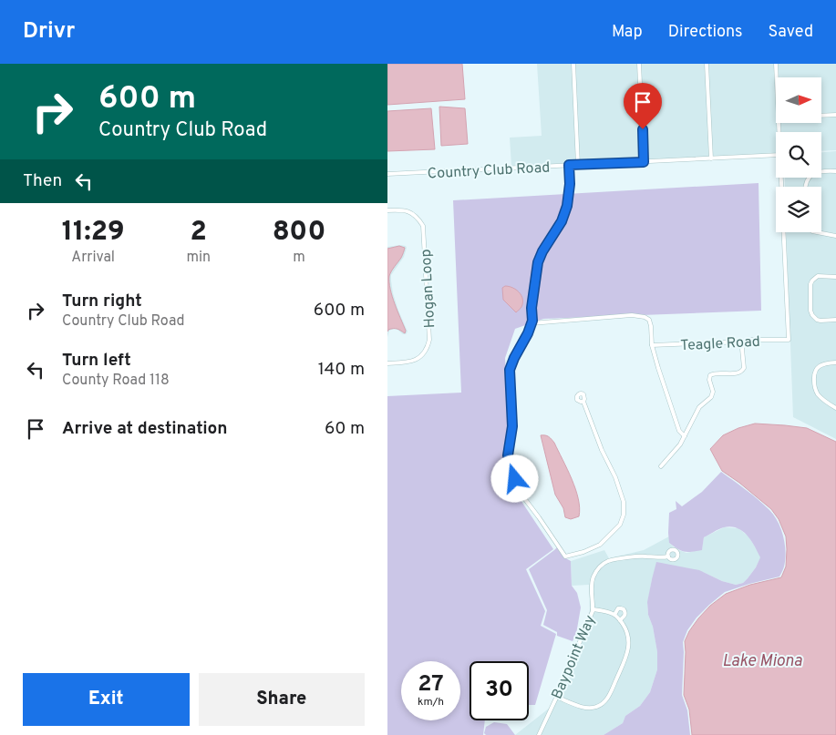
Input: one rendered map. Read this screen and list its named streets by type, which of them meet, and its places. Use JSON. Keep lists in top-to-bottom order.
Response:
{
  "streets": {
    "street": [
      "Country Club Road",
      "Hogan Loop",
      "Teagle Road",
      "Baypoint Way"
    ]
  },
  "water": ["Lake Miona"],
  "north": "right",
  "page": {
    "header": "Drivr",
    "nav": ["Map", "Directions", "Saved"],
    "turn": ["600 m", "Country Club Road"],
    "then": "Then",
    "eta": [
      "11:29",
      "Arrival",
      "2",
      "min",
      "800",
      "m"
    ],
    "list": [
      {
        "name": "Turn right",
        "note": "Country Club Road",
        "value": "600 m"
      },
      {
        "name": "Turn left",
        "note": "County Road 118",
        "value": "140 m"
      },
      {
        "name": "Arrive at destination",
        "value": "60 m"
      }
    ],
    "speed": "27 km/h",
    "limit": "30",
    "buttons": ["Exit", "Share"]
  }
}
